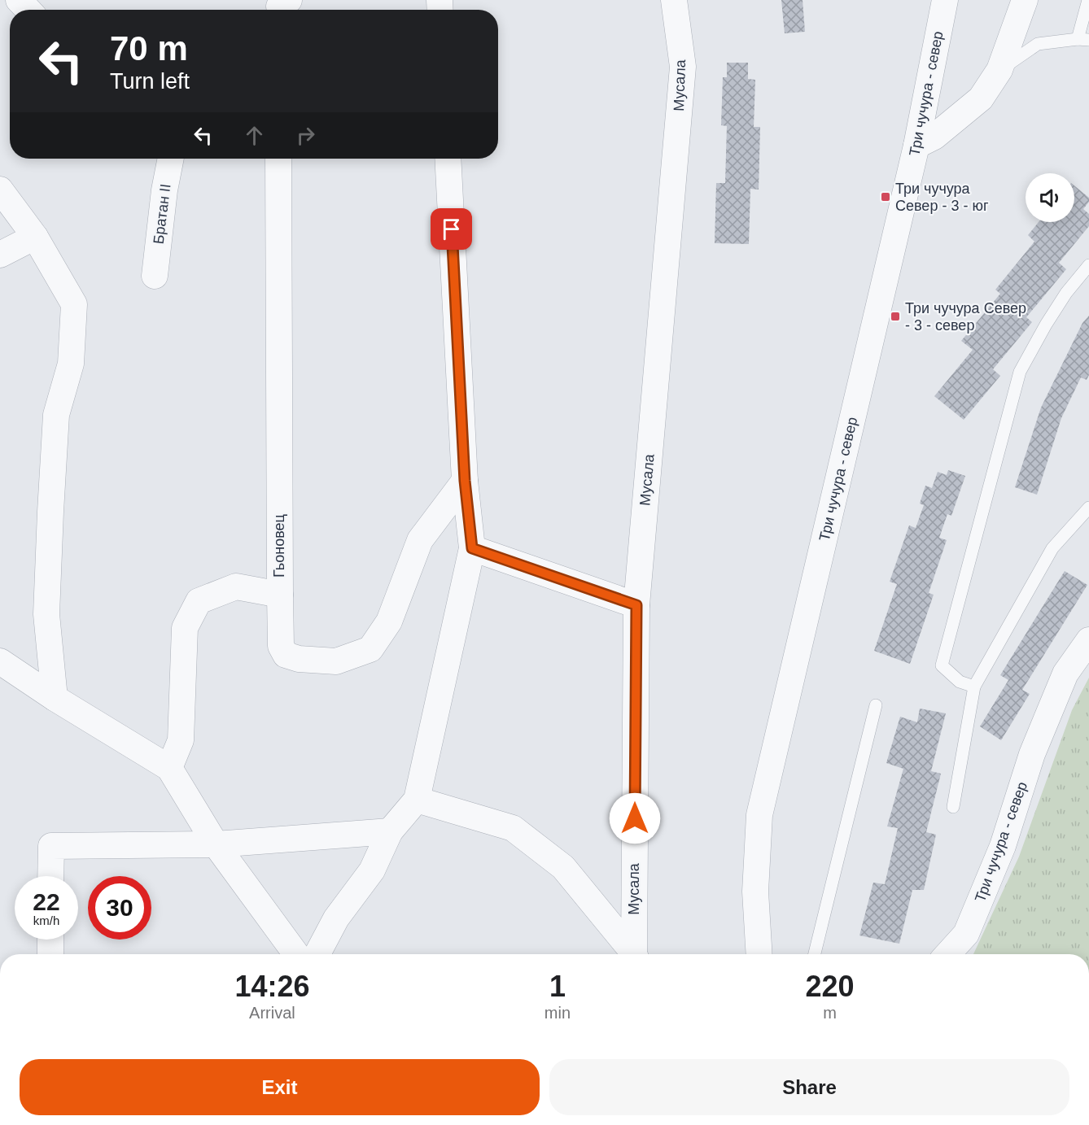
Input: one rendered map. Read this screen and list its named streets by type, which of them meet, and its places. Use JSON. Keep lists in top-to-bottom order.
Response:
{
  "streets": {
    "street": [
      "Мусала",
      "Три чучура - север",
      "Братан ІІ",
      "Гьоновец"
    ]
  },
  "places": {
    "transit": ["Три чучура Север - 3 - юг", "Три чучура Север - 3 - север"]
  },
  "page": {
    "turn": ["70 m", "Turn left"],
    "speed": "22 km/h",
    "limit": "30",
    "eta": [
      "14:26",
      "Arrival",
      "1",
      "min",
      "220",
      "m"
    ],
    "buttons": ["Exit", "Share"]
  }
}
